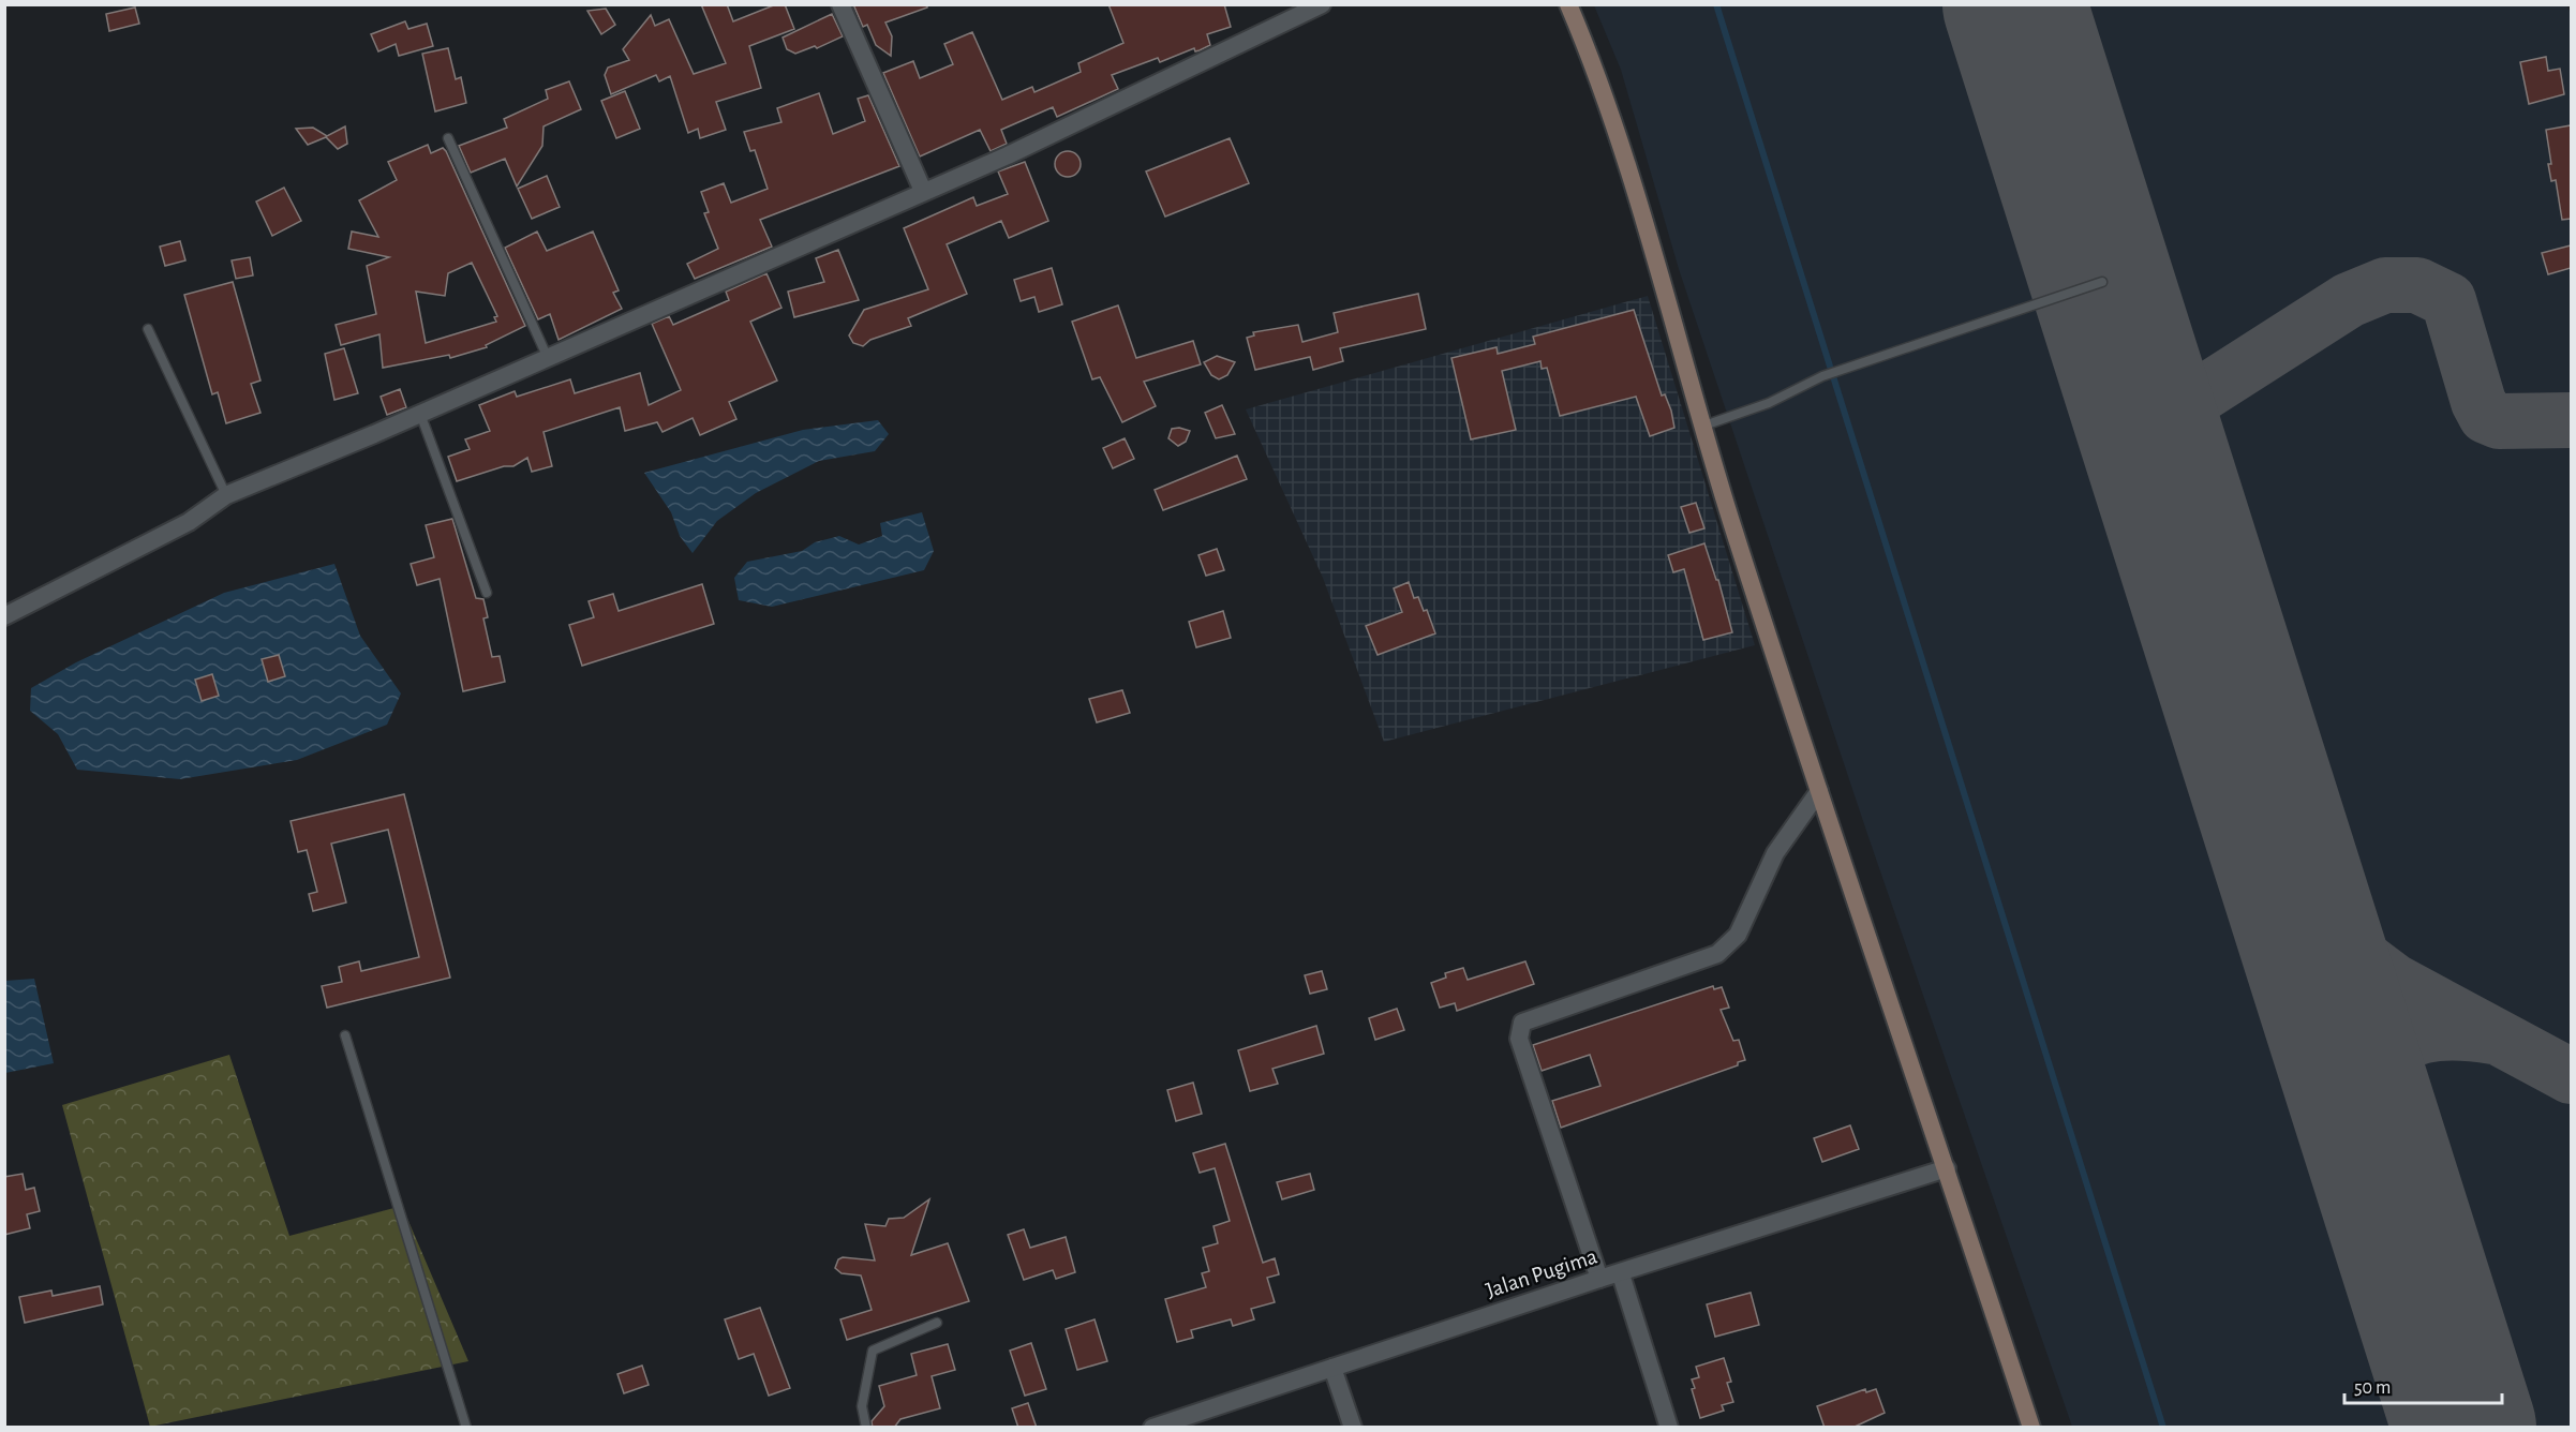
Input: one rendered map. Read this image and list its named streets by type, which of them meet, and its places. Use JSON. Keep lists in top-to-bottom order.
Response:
{
  "streets": {
    "street": ["Jalan Pugima"]
  },
  "scale_bar": "50 m"
}
